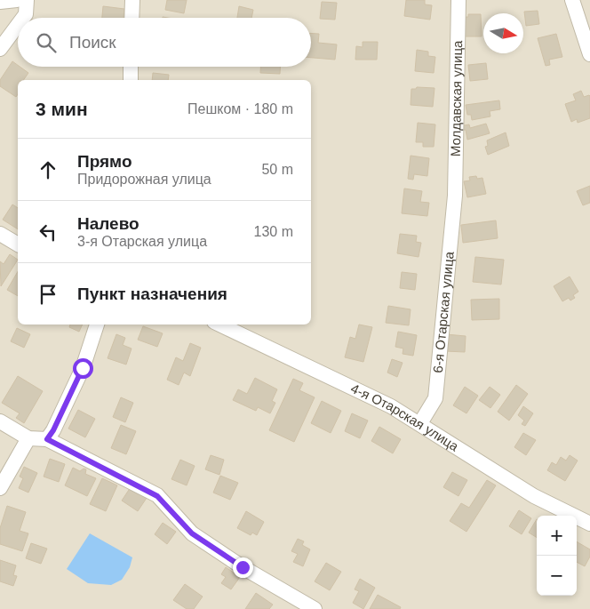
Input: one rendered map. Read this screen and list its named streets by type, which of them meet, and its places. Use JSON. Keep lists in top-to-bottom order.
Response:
{
  "streets": {
    "street": ["Молдавская улица", "6-я Отарская улица", "4-я Отарская улица"]
  },
  "crossings": [
    ["Молдавская улица", "6-я Отарская улица"],
    ["6-я Отарская улица", "4-я Отарская улица"]
  ],
  "north": "right",
  "page": {
    "search": "Поиск",
    "heading": ["3 мин", "Пешком · 180 m"],
    "list": [
      ["Прямо", "Придорожная улица", "50 m"],
      ["Налево", "3-я Отарская улица", "130 m"],
      "Пункт назначения"
    ],
    "map_buttons": ["+", "−"]
  }
}
